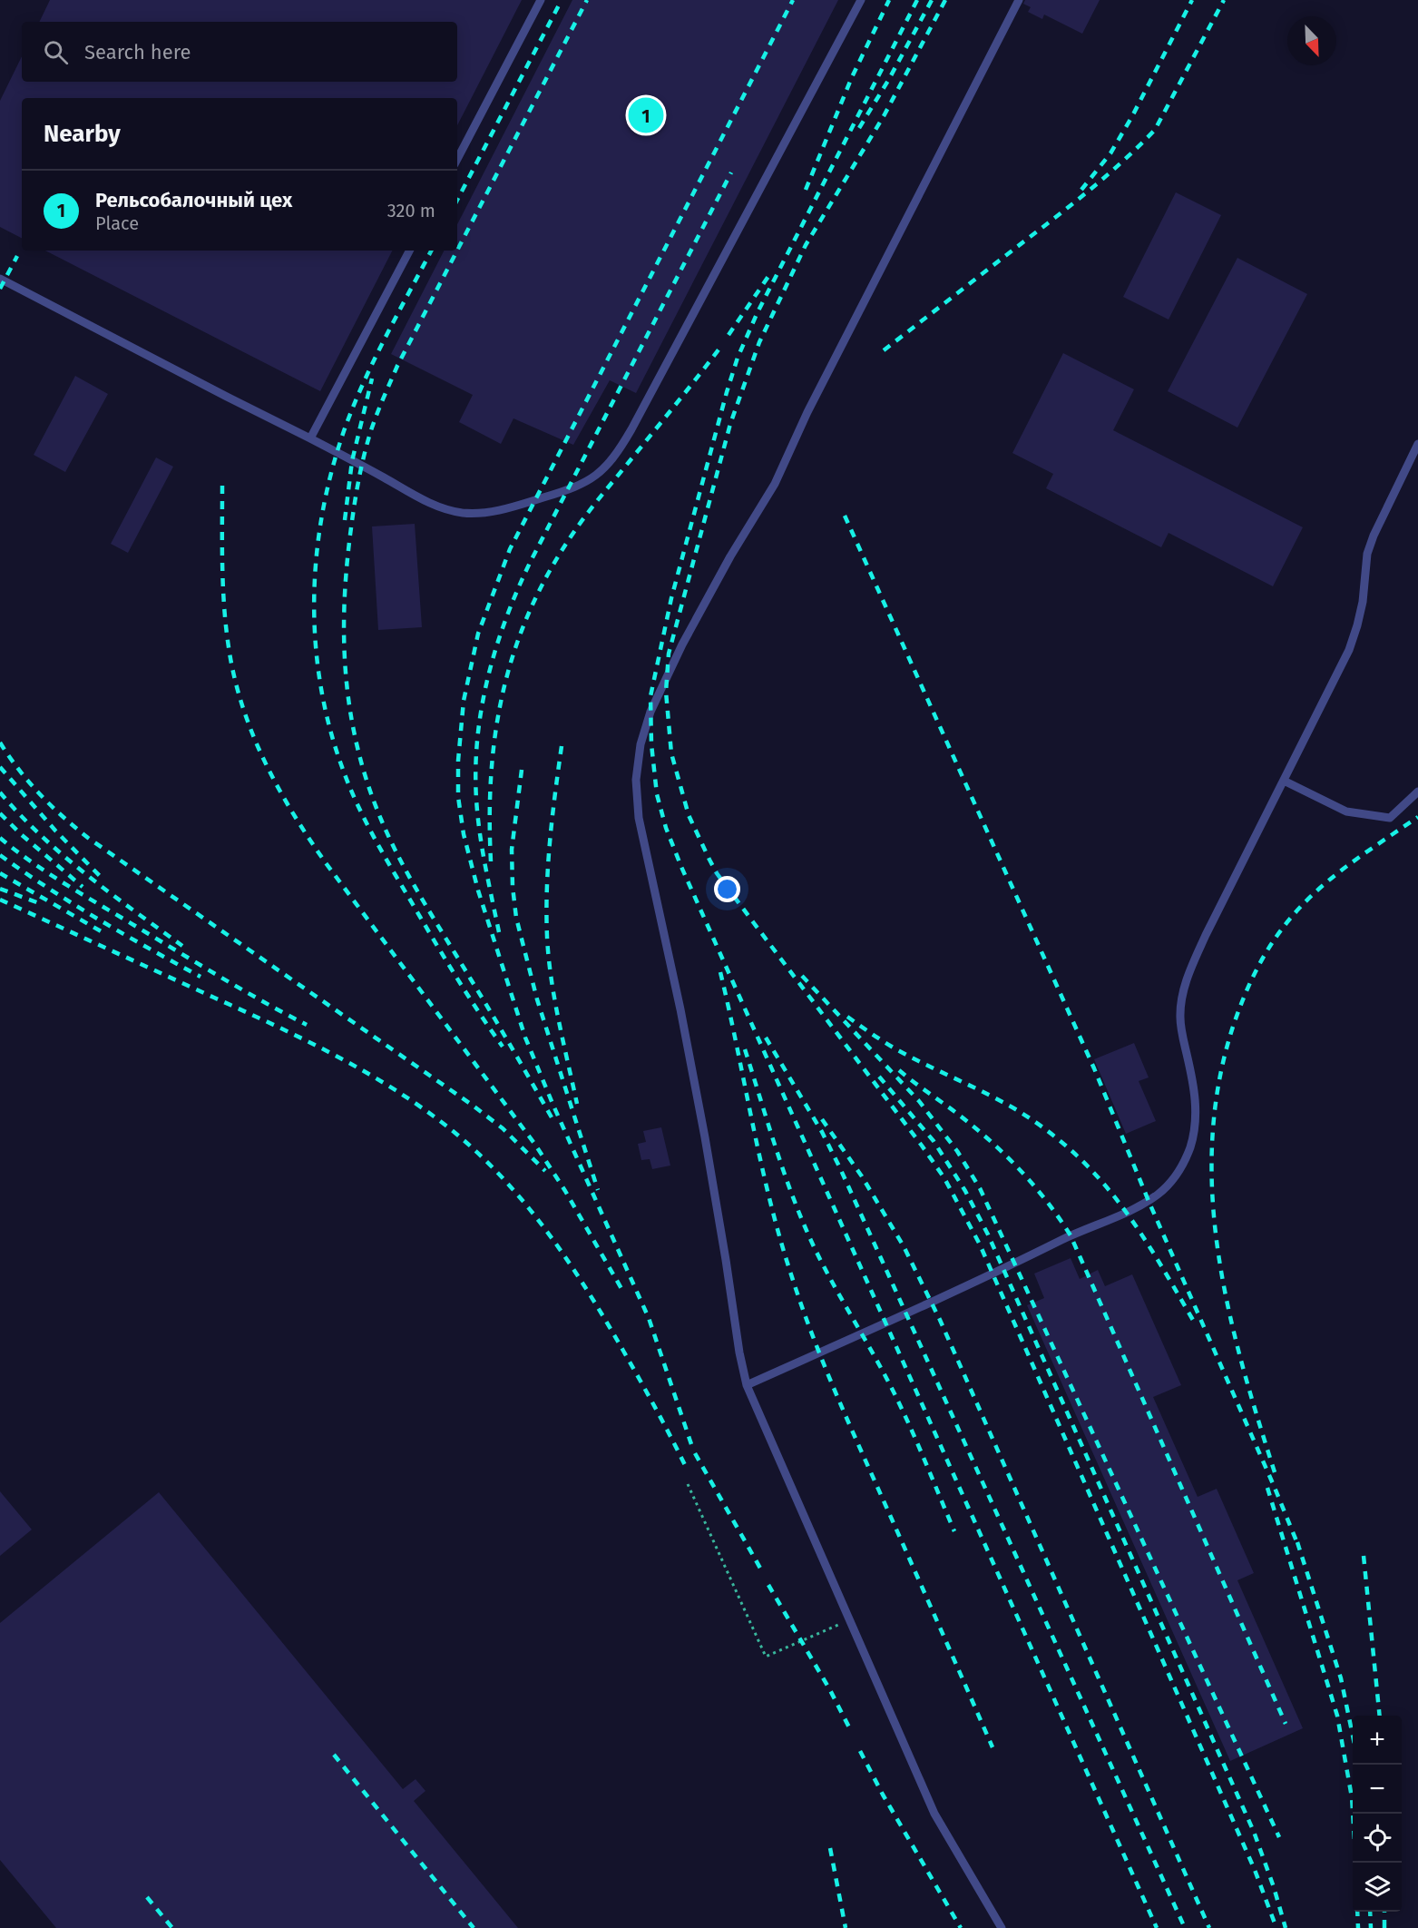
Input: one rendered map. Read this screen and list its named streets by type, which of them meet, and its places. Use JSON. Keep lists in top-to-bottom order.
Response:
{
  "north": "bottom right",
  "page": {
    "search": "Search here",
    "pins": "1",
    "heading": "Nearby",
    "list": [
      {
        "mark": "1",
        "name": "Рельсобалочный цех",
        "note": "Place",
        "value": "320 m"
      }
    ],
    "map_buttons": ["+", "−"]
  }
}
